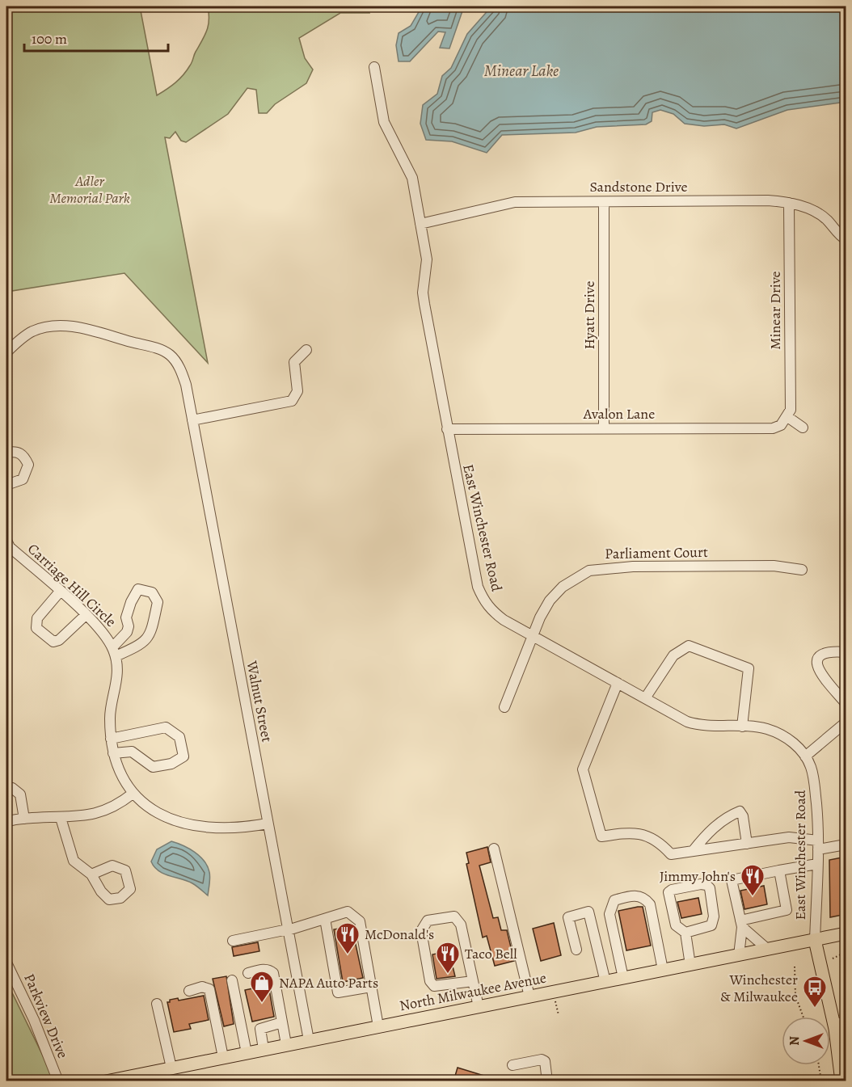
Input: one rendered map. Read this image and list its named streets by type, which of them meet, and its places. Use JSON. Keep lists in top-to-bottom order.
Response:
{
  "streets": {
    "main road": ["North Milwaukee Avenue"],
    "street": [
      "Sandstone Drive",
      "Minear Drive",
      "Hyatt Drive",
      "Avalon Lane",
      "East Winchester Road",
      "Parliament Court",
      "Carriage Hill Circle",
      "Walnut Street",
      "Parkview Drive"
    ]
  },
  "crossings": [
    ["Sandstone Drive", "Minear Drive"],
    ["Sandstone Drive", "Hyatt Drive"],
    ["Sandstone Drive", "East Winchester Road"],
    ["Minear Drive", "Avalon Lane"],
    ["Hyatt Drive", "Avalon Lane"],
    ["Avalon Lane", "East Winchester Road"],
    ["East Winchester Road", "Parliament Court"],
    ["East Winchester Road", "North Milwaukee Avenue"],
    ["Walnut Street", "North Milwaukee Avenue"]
  ],
  "water": ["Minear Lake"],
  "parks": ["Adler Memorial Park"],
  "places": {
    "restaurant": ["Jimmy John's", "McDonald's", "Taco Bell"],
    "shop": ["NAPA Auto Parts"],
    "bus stop": ["Winchester & Milwaukee"]
  },
  "scale_bar": "100 m",
  "north": "left"
}
